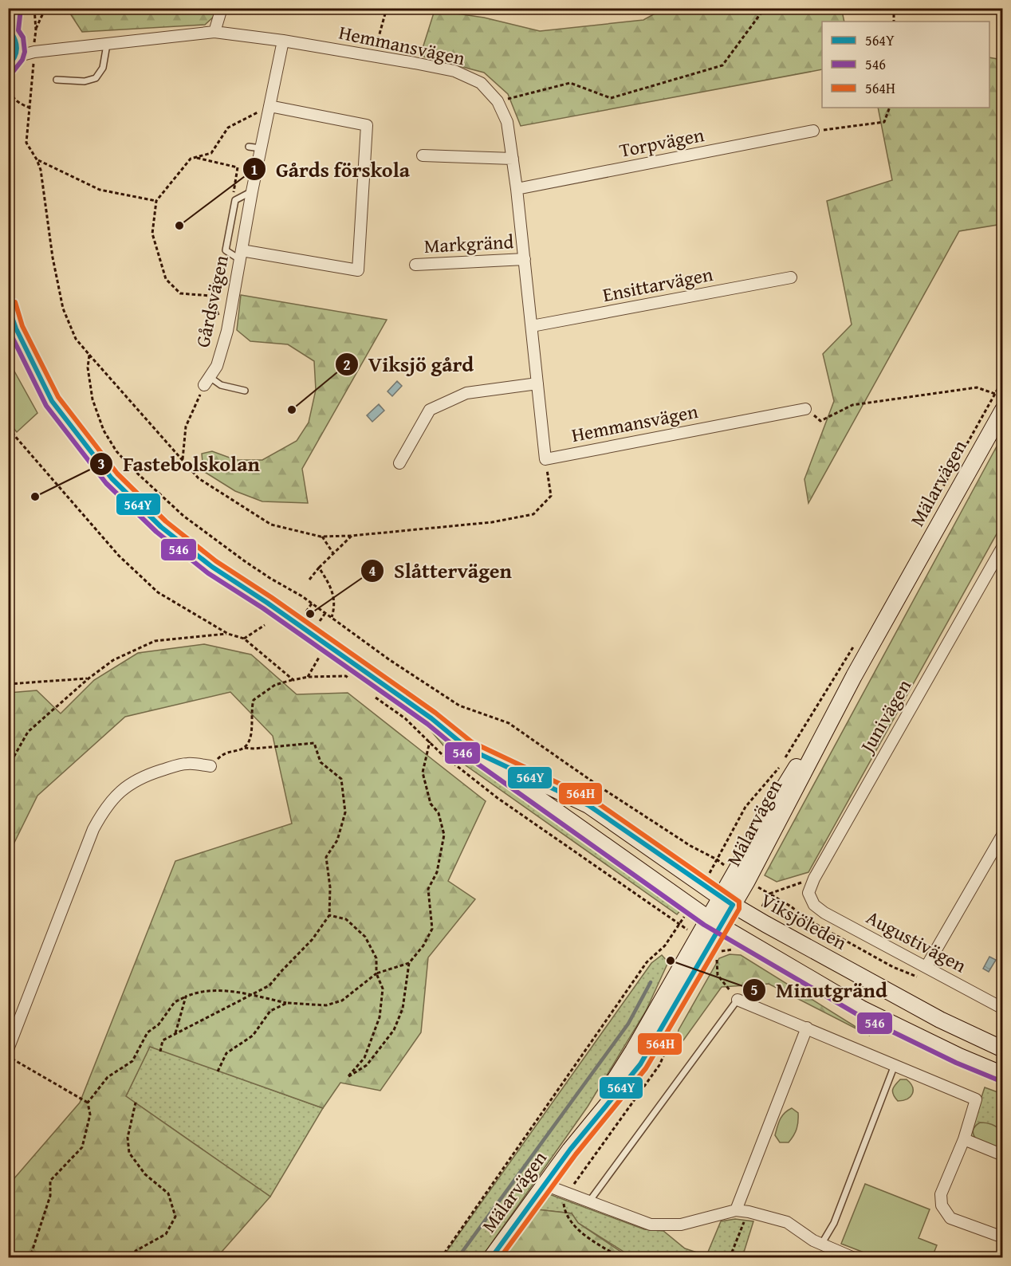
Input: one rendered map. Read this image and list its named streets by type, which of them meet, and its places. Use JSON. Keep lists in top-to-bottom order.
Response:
{
  "streets": {
    "main road": ["Mälarvägen", "Viksjöleden"],
    "street": [
      "Hemmansvägen",
      "Torpvägen",
      "Markgränd",
      "Ensittarvägen",
      "Gårdsvägen",
      "Junivägen",
      "Augustivägen"
    ]
  },
  "crossings": [
    ["Hemmansvägen", "Torpvägen"],
    ["Hemmansvägen", "Markgränd"],
    ["Hemmansvägen", "Ensittarvägen"],
    ["Hemmansvägen", "Gårdsvägen"],
    ["Mälarvägen", "Viksjöleden"],
    ["Junivägen", "Augustivägen"]
  ],
  "places": [
    "Gårds förskola",
    "Viksjö gård",
    "Fastebolskolan",
    "Slåttervägen",
    "Minutgränd"
  ],
  "lines": ["transit line 546", "transit line 564Y", "transit line 564H"],
  "legend": ["564Y", "546", "564H"]
}
